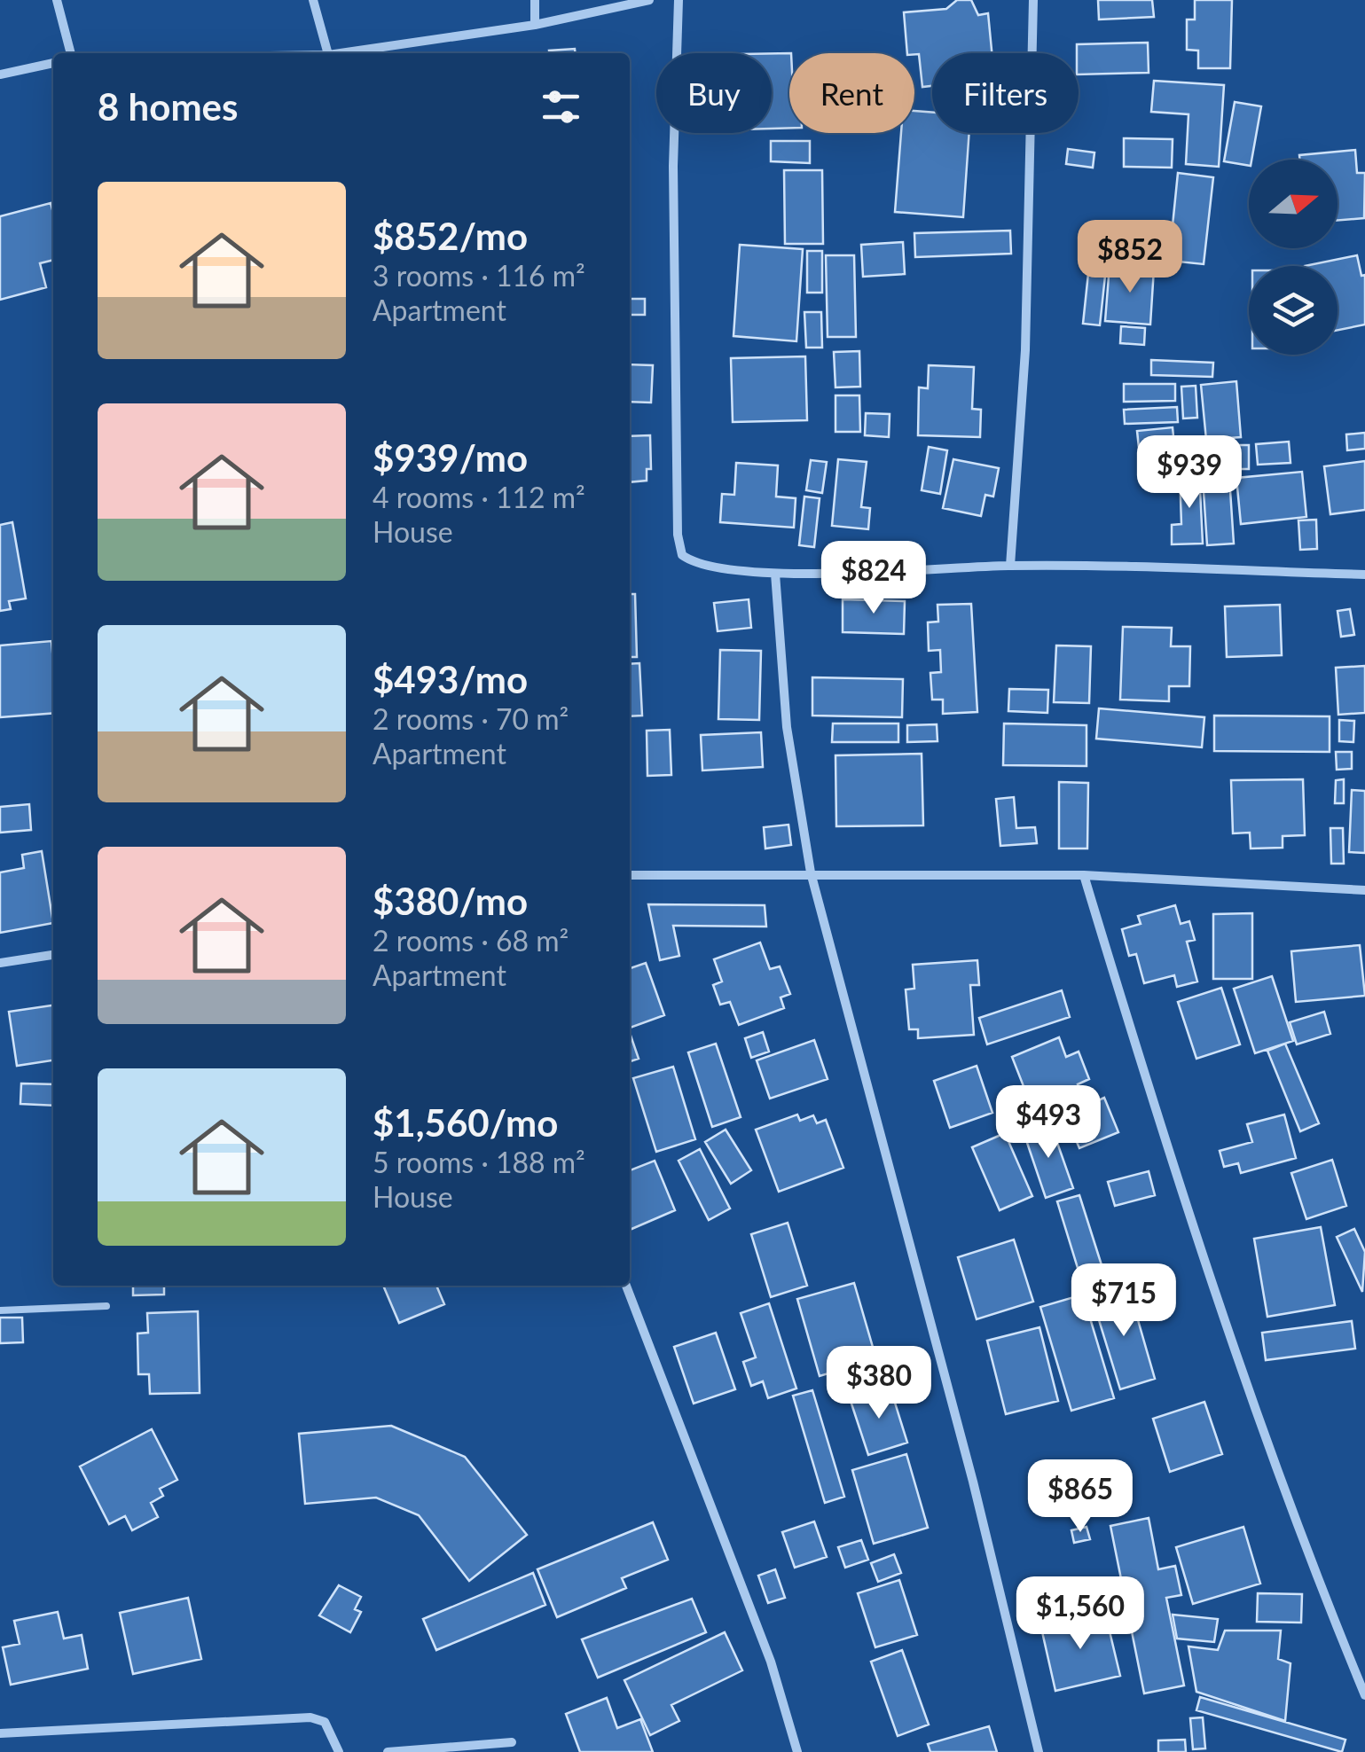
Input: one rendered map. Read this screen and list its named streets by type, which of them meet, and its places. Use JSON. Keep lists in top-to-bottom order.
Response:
{
  "north": "right",
  "page": {
    "chip": ["Buy", "Rent", "Filters"],
    "heading": "8 homes",
    "list": [
      {
        "name": "$852/mo",
        "note": "3 rooms · 116 m² · Apartment"
      },
      {
        "name": "$939/mo",
        "note": "4 rooms · 112 m² · House"
      },
      {
        "name": "$493/mo",
        "note": "2 rooms · 70 m² · Apartment"
      },
      {
        "name": "$380/mo",
        "note": "2 rooms · 68 m² · Apartment"
      },
      {
        "name": "$1,560/mo",
        "note": "5 rooms · 188 m² · House"
      }
    ],
    "price": [
      "$852",
      "$939",
      "$824",
      "$493",
      "$715",
      "$380",
      "$865",
      "$1,560"
    ]
  }
}
